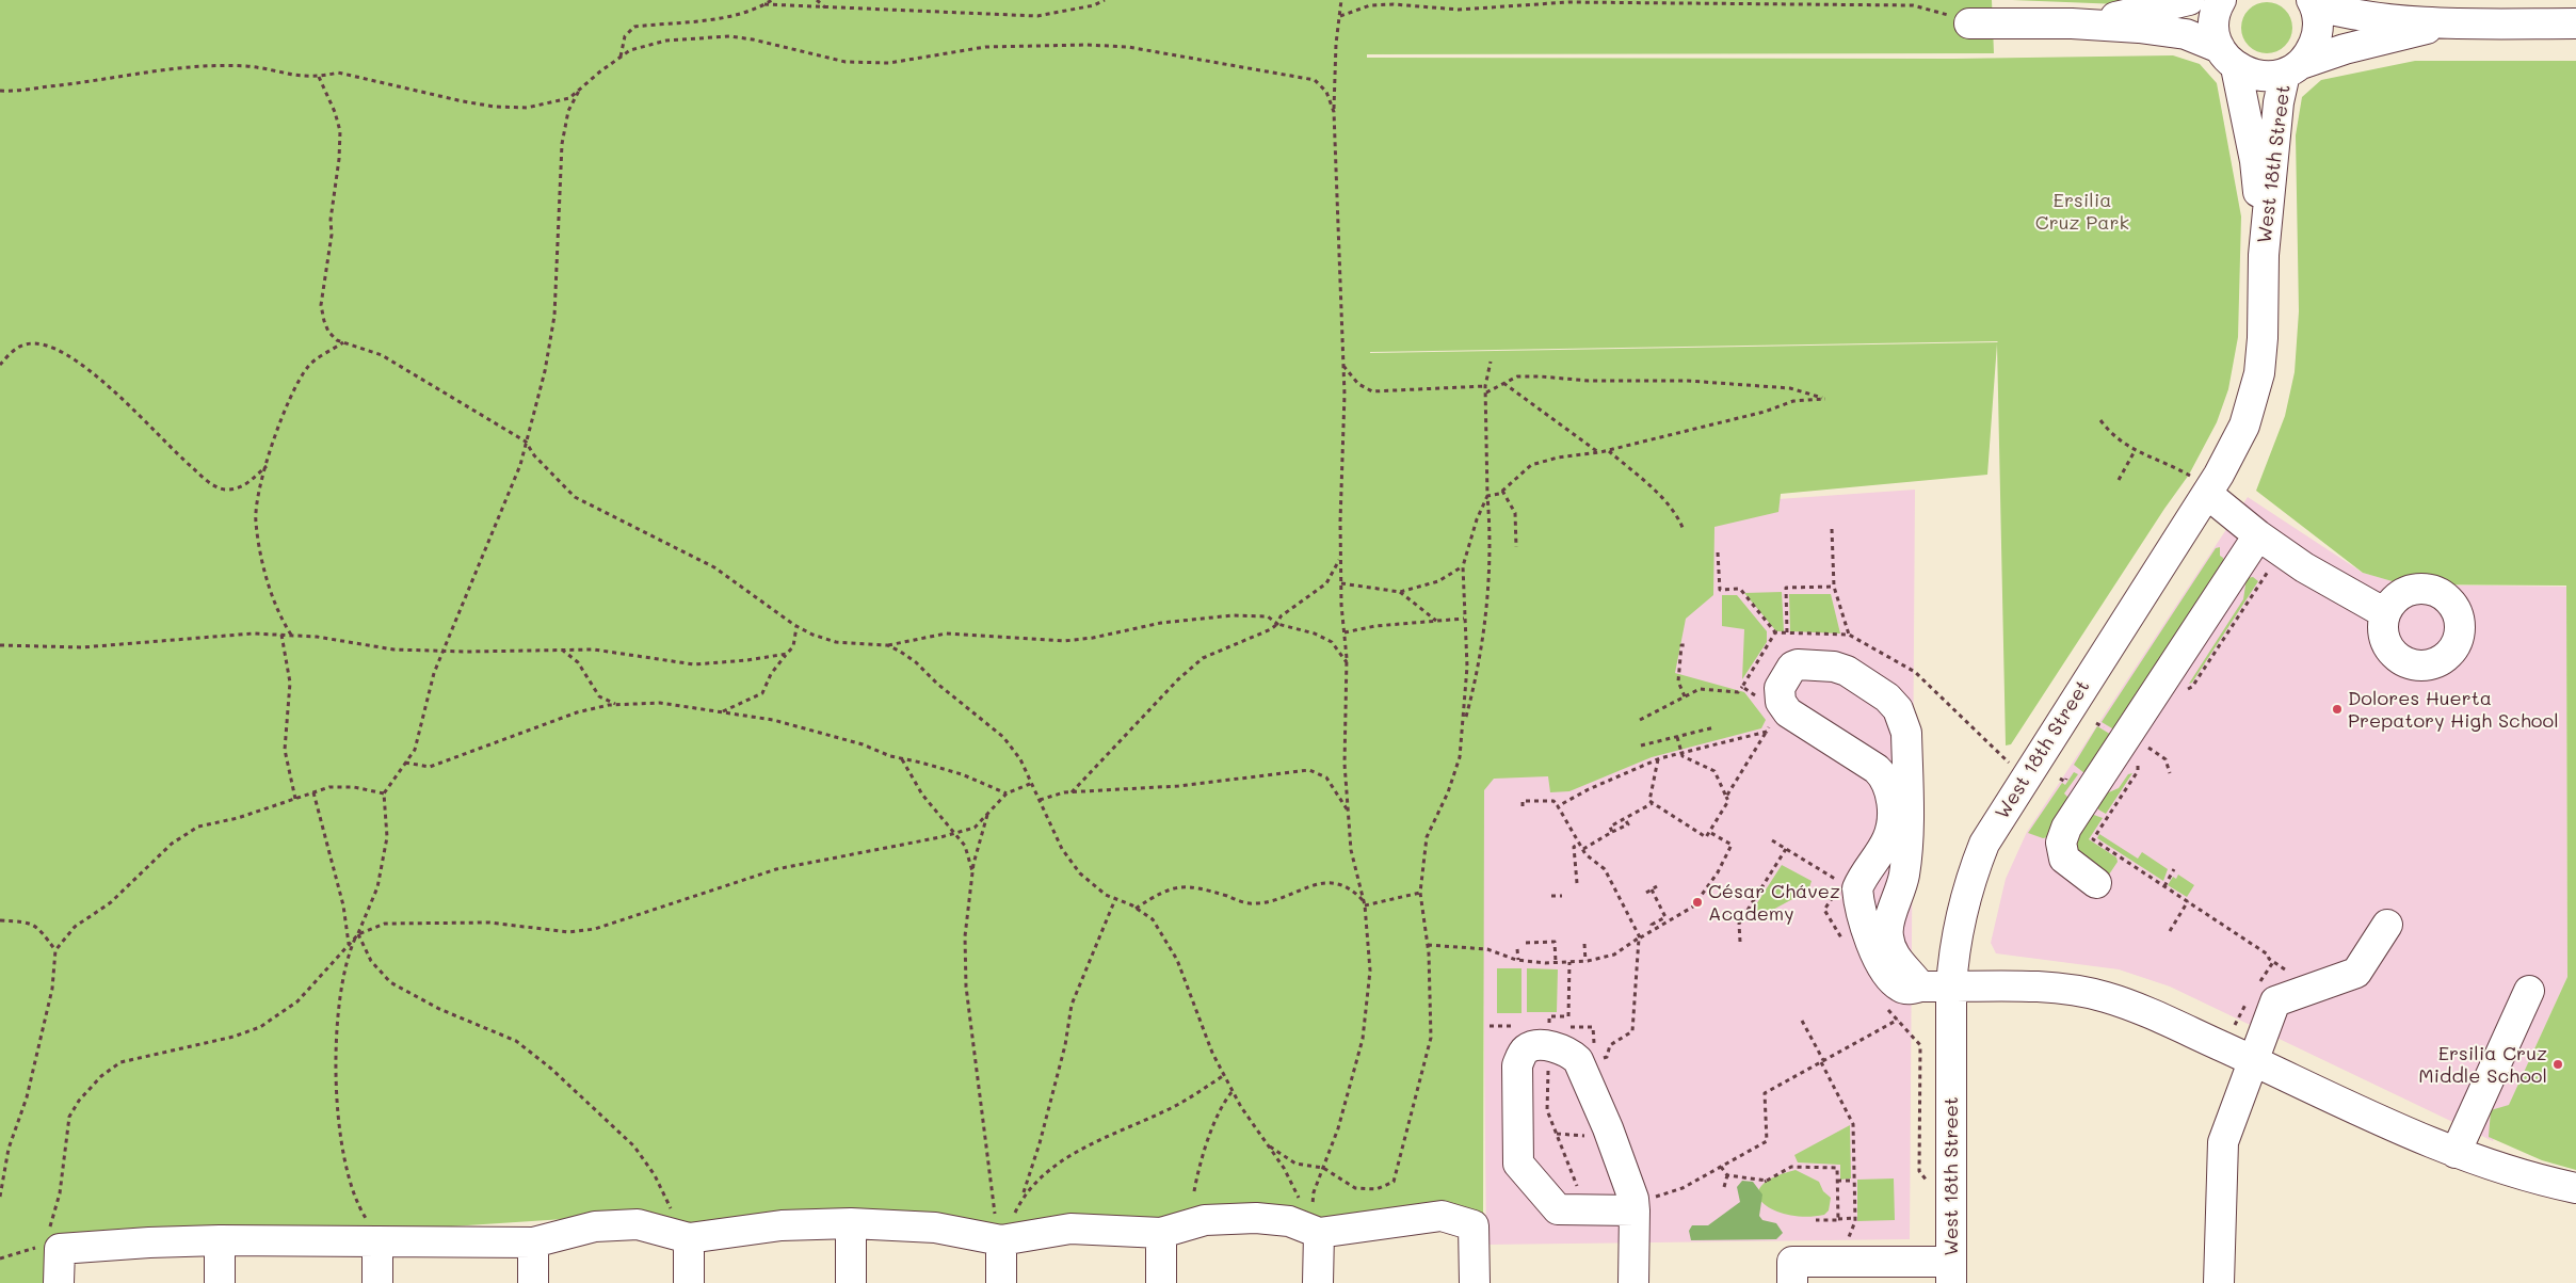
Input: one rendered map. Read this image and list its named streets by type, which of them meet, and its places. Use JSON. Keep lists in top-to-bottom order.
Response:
{
  "streets": {
    "street": ["West 18th Street"]
  },
  "parks": ["Ersilia Cruz Park"],
  "places": ["Dolores Huerta Prepatory High School", "César Chávez Academy", "Ersilia Cruz Middle School"]
}
